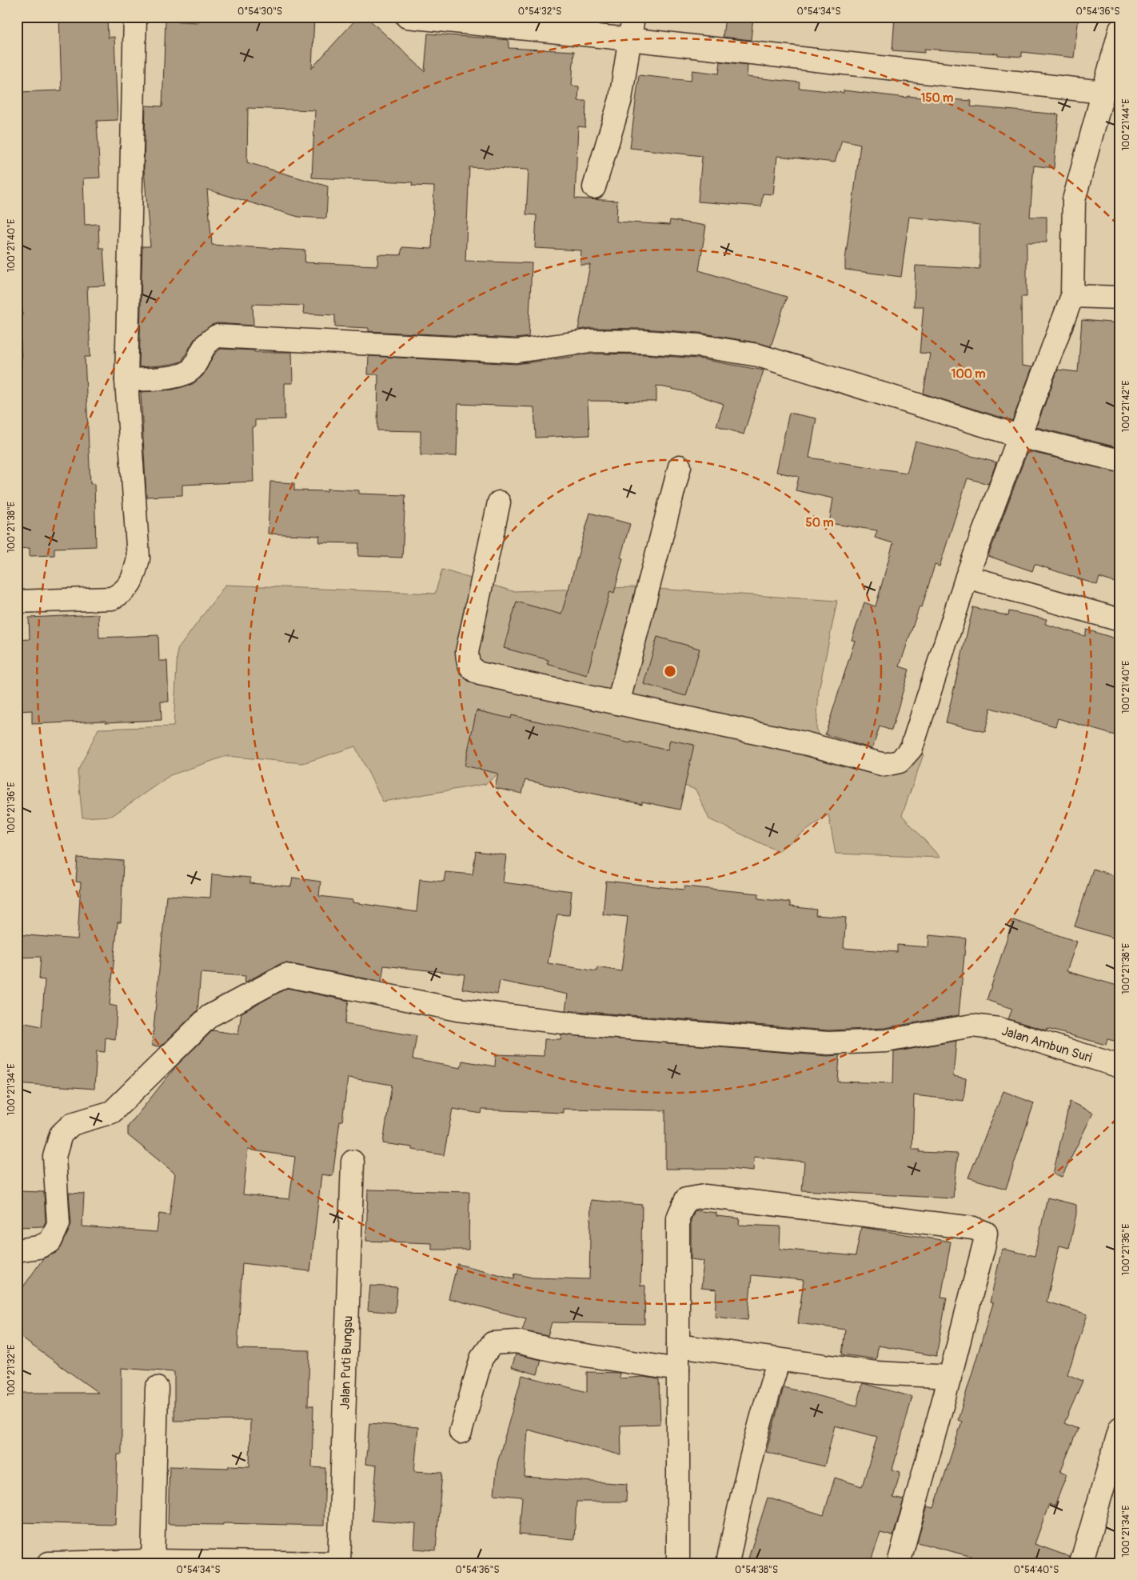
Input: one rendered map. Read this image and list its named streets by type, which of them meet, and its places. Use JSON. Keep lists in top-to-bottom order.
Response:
{
  "streets": {
    "street": ["Jalan Ambun Suri", "Jalan Puti Bungsu"]
  },
  "coordinates": [
    "0°54'30\"S",
    "0°54'32\"S",
    "0°54'34\"S",
    "0°54'36\"S",
    "100°21'44\"E",
    "100°21'40\"E",
    "100°21'42\"E",
    "100°21'38\"E",
    "100°21'36\"E",
    "100°21'34\"E",
    "100°21'32\"E",
    "0°54'38\"S",
    "0°54'40\"S"
  ],
  "rings": ["150 m", "100 m", "50 m"]
}
